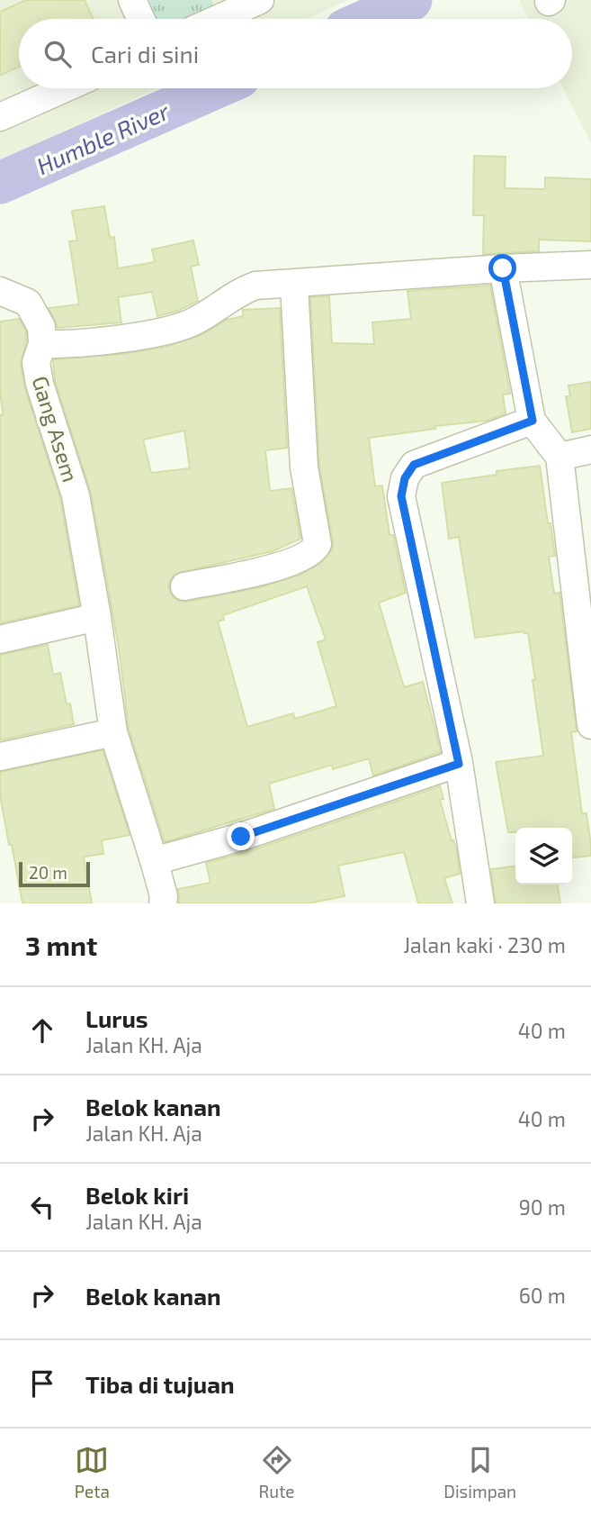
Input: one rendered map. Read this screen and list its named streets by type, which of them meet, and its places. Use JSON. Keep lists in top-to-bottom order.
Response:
{
  "streets": {
    "street": ["Gang Asem"]
  },
  "water": ["Humble River"],
  "scale_bar": "20 m",
  "page": {
    "search": "Cari di sini",
    "scale": "20 m",
    "heading": ["3 mnt", "Jalan kaki · 230 m"],
    "list": [
      ["Lurus", "Jalan KH. Aja", "40 m"],
      ["Belok kanan", "Jalan KH. Aja", "40 m"],
      ["Belok kiri", "Jalan KH. Aja", "90 m"],
      ["Belok kanan", "60 m"],
      "Tiba di tujuan"
    ],
    "nav": ["Peta", "Rute", "Disimpan"]
  }
}
